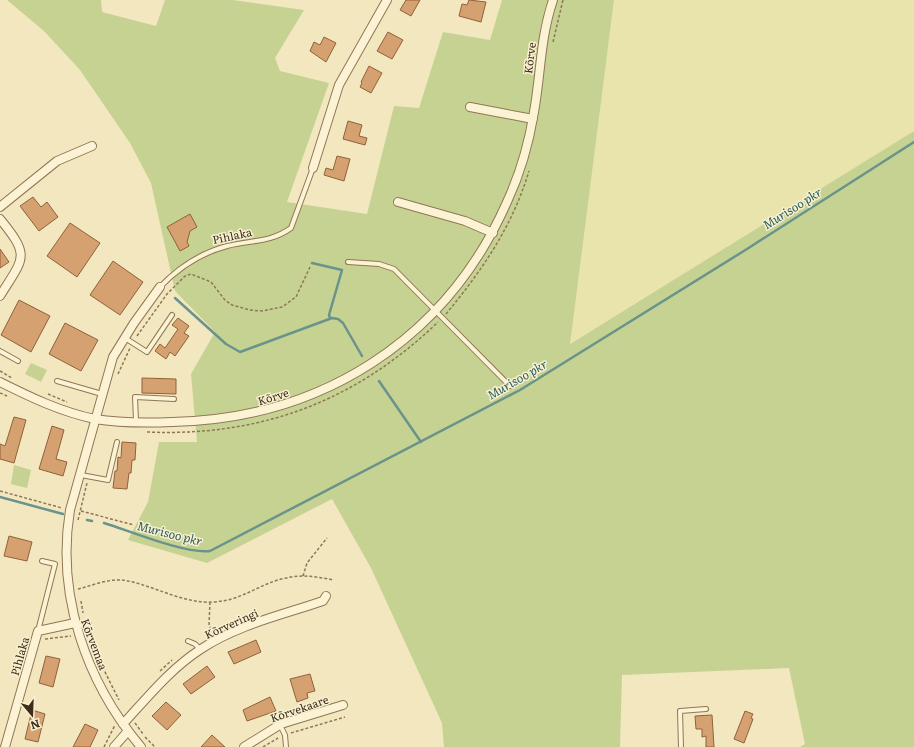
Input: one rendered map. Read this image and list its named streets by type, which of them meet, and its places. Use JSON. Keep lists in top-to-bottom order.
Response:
{
  "streets": {
    "street": [
      "Kõrve",
      "Pihlaka",
      "Kõrveringi",
      "Kõrvemaa",
      "Kõrvekaare"
    ]
  },
  "crossings": [
    ["Kõrve", "Pihlaka"],
    ["Pihlaka", "Kõrvemaa"],
    ["Kõrveringi", "Kõrvemaa"]
  ],
  "water": ["Murisoo pkr"],
  "north": "bottom"
}
